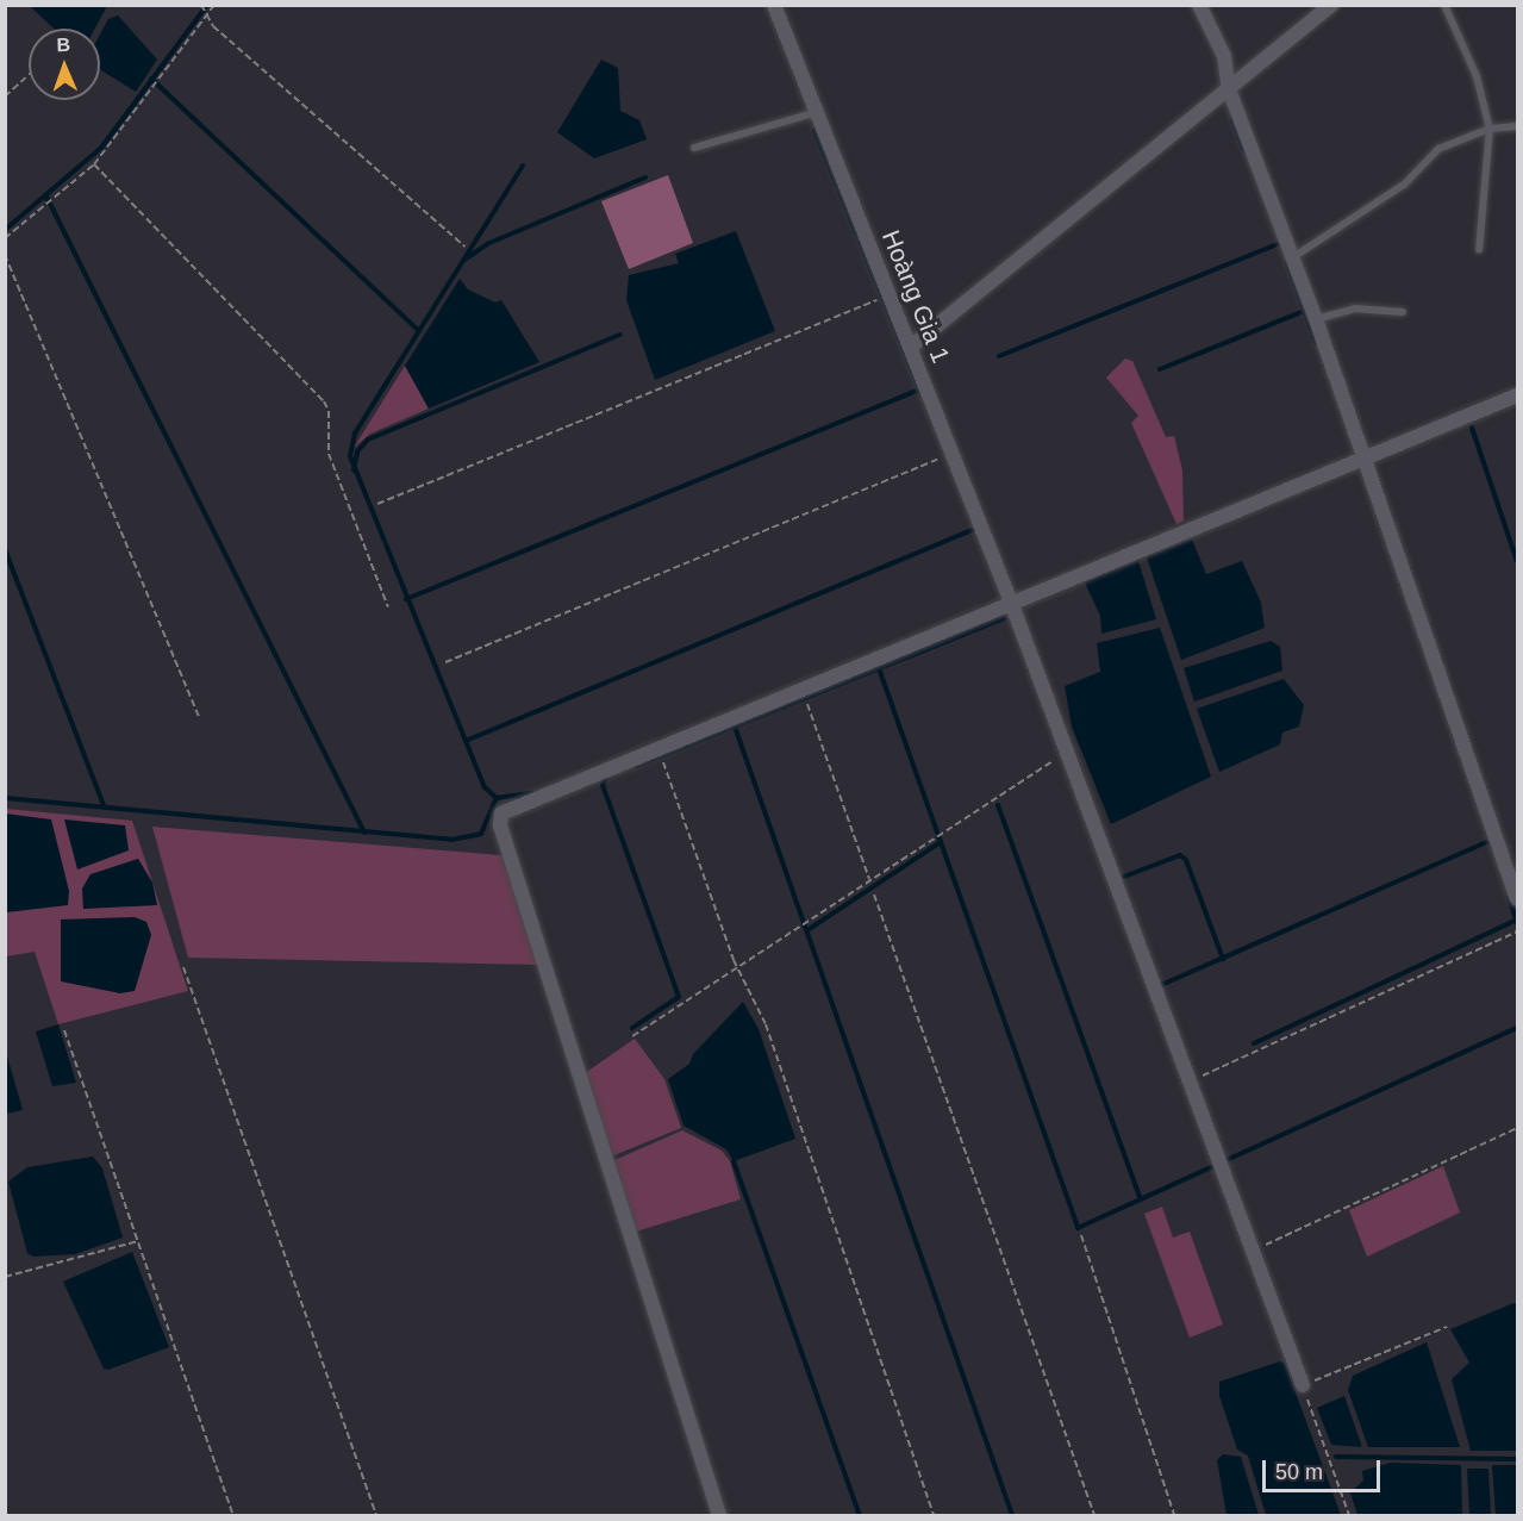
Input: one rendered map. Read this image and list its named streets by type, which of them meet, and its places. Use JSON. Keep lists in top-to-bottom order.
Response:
{
  "streets": {
    "street": ["Hoàng Gia 1"]
  },
  "scale_bar": "50 m",
  "north": "top"
}
